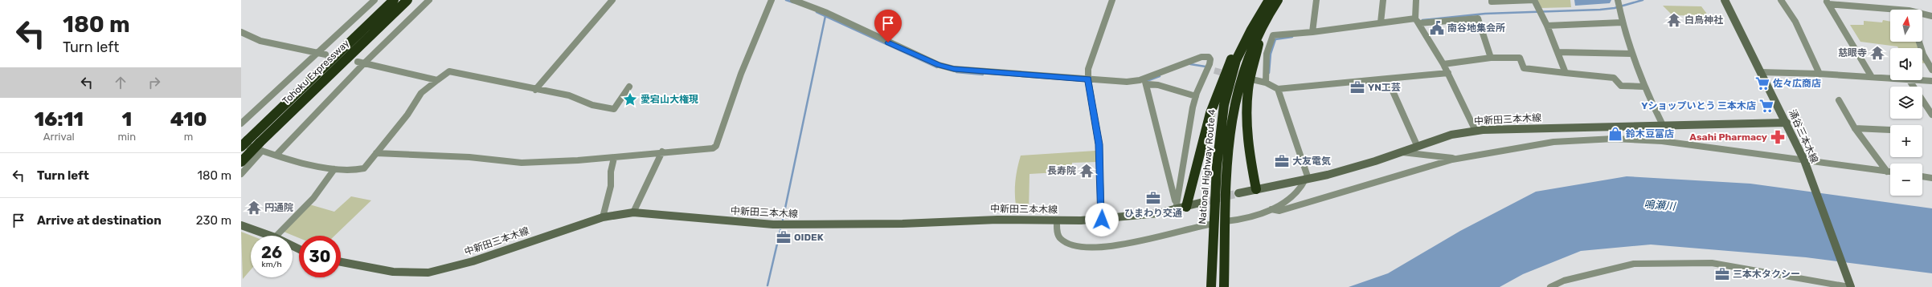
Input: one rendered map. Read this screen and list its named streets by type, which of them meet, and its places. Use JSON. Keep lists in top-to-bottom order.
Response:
{
  "streets": {
    "highway": ["Tohoku Expressway", "National Highway Route 4"],
    "main road": ["中新田三本木線", "涌谷三本木線"]
  },
  "crossings": [
    ["中新田三本木線", "涌谷三本木線"]
  ],
  "water": ["鳴瀬川"],
  "places": {
    "temple": [
      "白鳥神社",
      "慈眼寺",
      "長寿院",
      "円通院"
    ],
    "public building": ["南谷地集会所"],
    "supermarket": ["佐々広商店", "Yショップいとう 三本木店"],
    "office": [
      "YN工芸",
      "大友電気",
      "ひまわり交通",
      "OIDEK",
      "三本木タクシー"
    ],
    "place": ["愛宕山大権現"],
    "shop": ["鈴木豆富店"],
    "pharmacy": ["Asahi Pharmacy"]
  },
  "north": "top",
  "page": {
    "turn": ["180 m", "Turn left"],
    "map_buttons": ["+", "−"],
    "eta": [
      "16:11",
      "Arrival",
      "1",
      "min",
      "410",
      "m"
    ],
    "list": [
      {
        "name": "Turn left",
        "value": "180 m"
      },
      {
        "name": "Arrive at destination",
        "value": "230 m"
      }
    ],
    "speed": "26 km/h",
    "limit": "30"
  }
}
